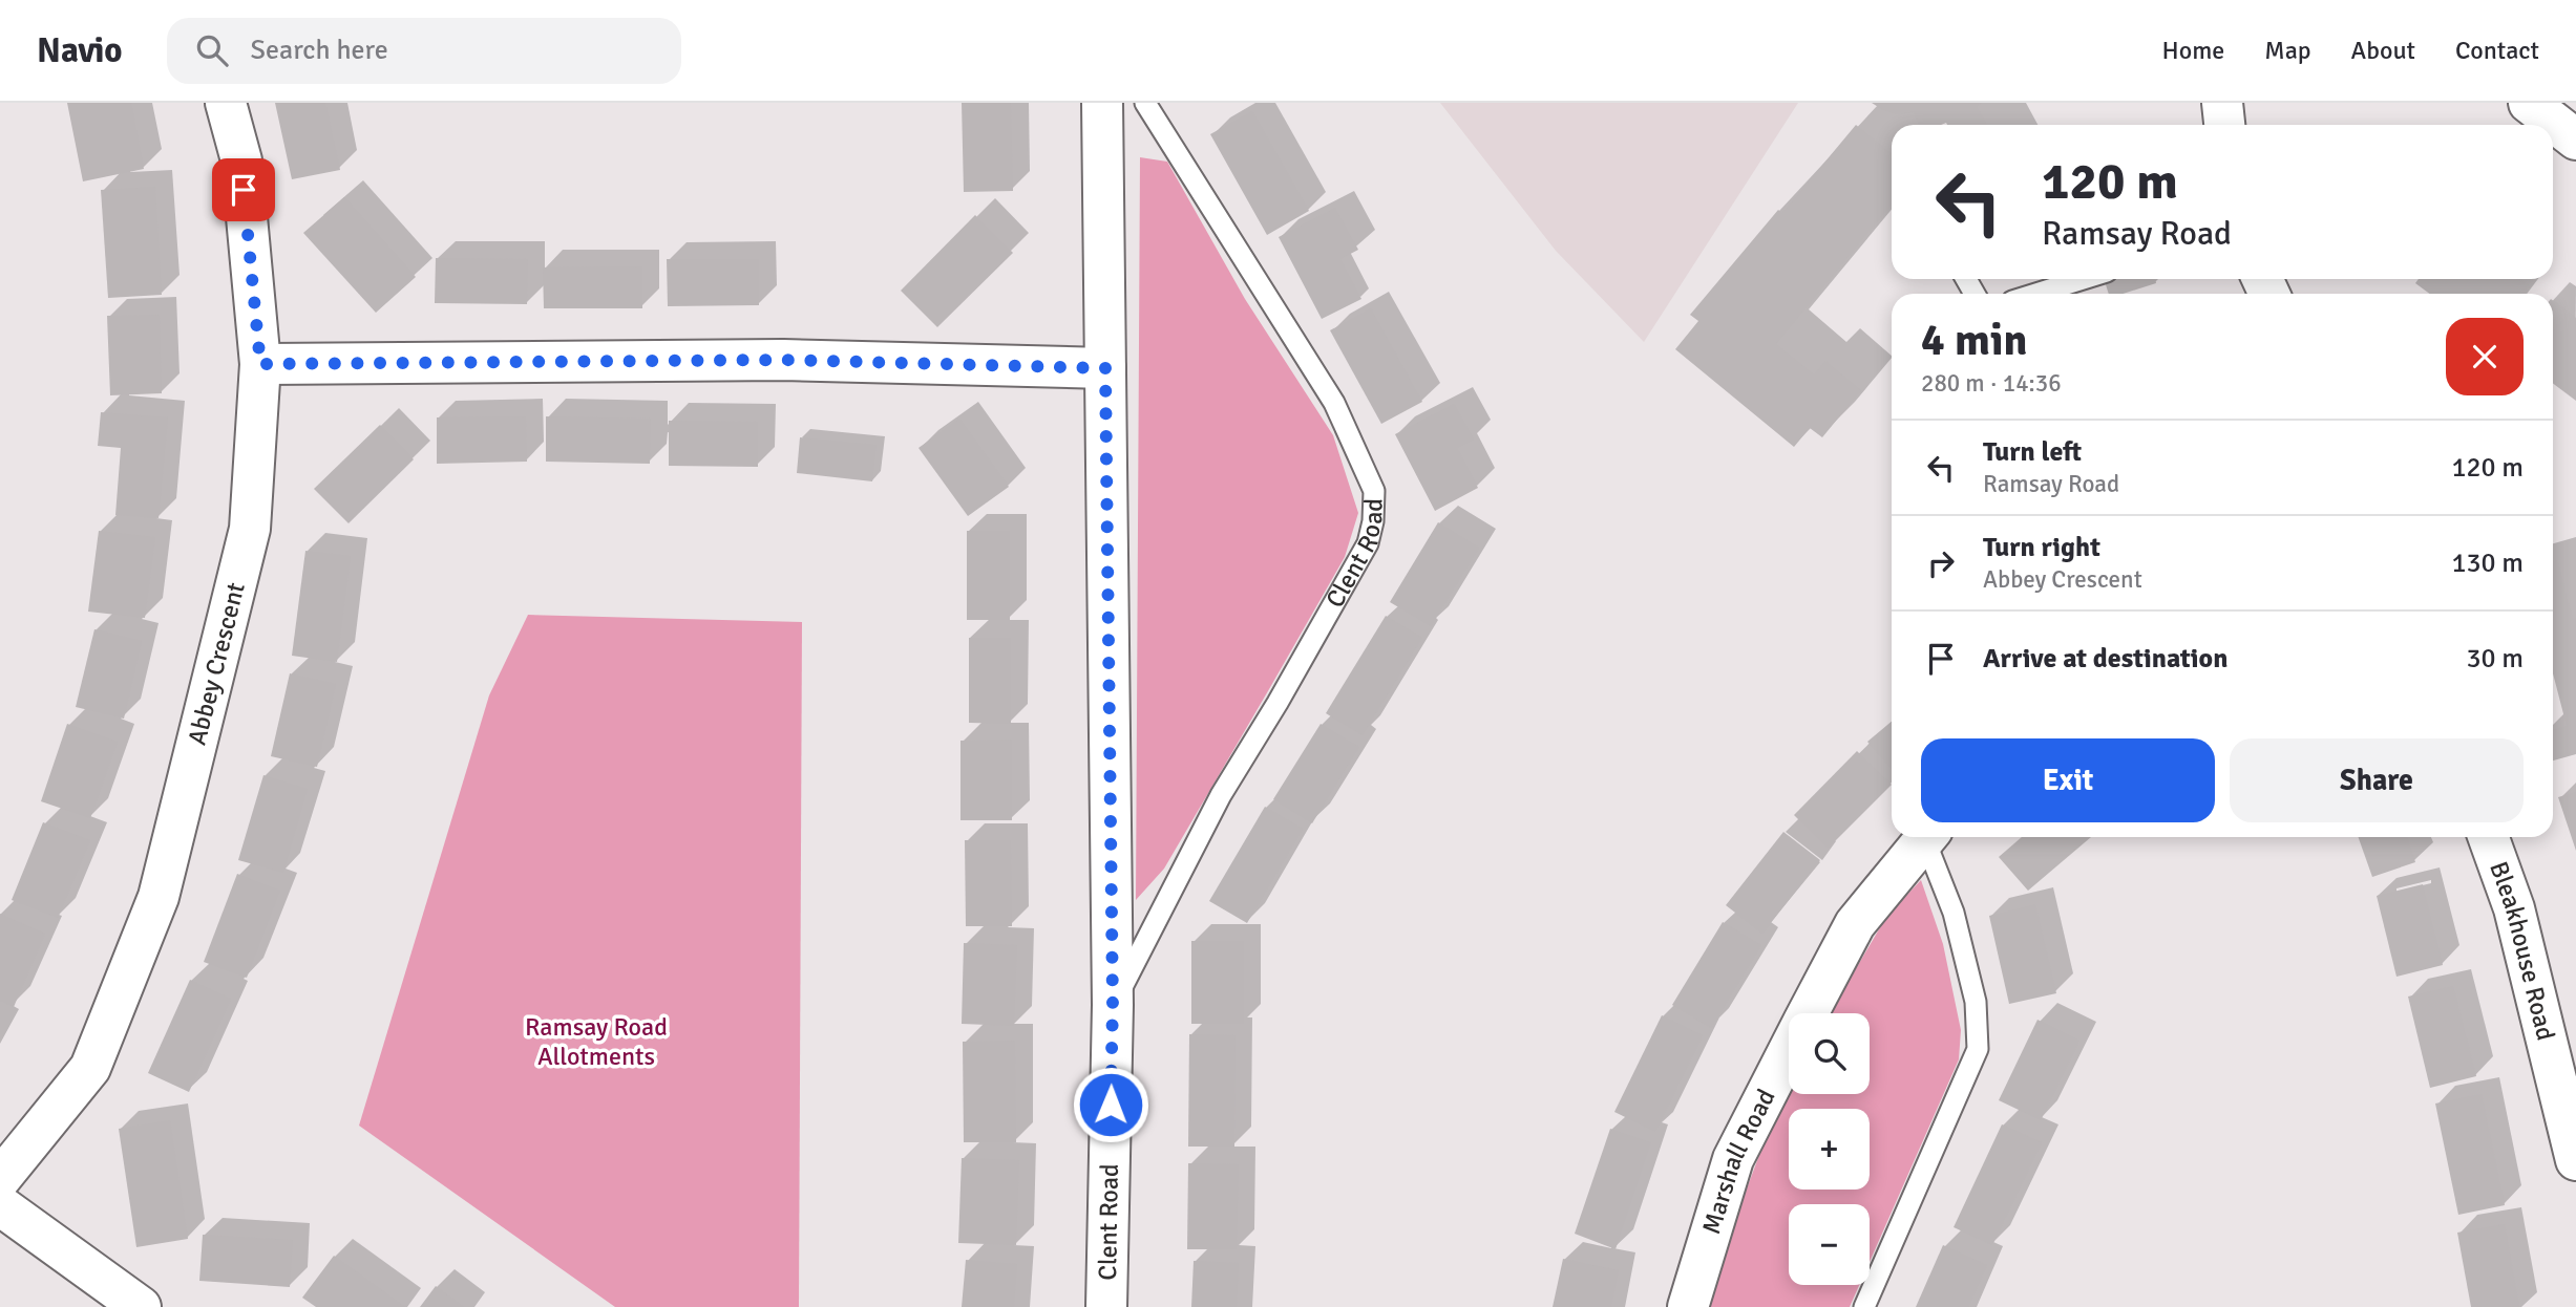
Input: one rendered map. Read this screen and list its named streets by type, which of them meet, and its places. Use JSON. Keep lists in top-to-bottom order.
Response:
{
  "streets": {
    "main road": [
      "Clent Road",
      "Abbey Crescent",
      "Bleakhouse Road",
      "Marshall Road"
    ]
  },
  "parks": ["Ramsay Road Allotments"],
  "page": {
    "header": "Navio",
    "search": "Search here",
    "nav": [
      "Home",
      "Map",
      "About",
      "Contact"
    ],
    "turn": ["120 m", "Ramsay Road"],
    "heading": ["4 min", "280 m · 14:36"],
    "list": [
      {
        "name": "Turn left",
        "note": "Ramsay Road",
        "value": "120 m"
      },
      {
        "name": "Turn right",
        "note": "Abbey Crescent",
        "value": "130 m"
      },
      {
        "name": "Arrive at destination",
        "value": "30 m"
      }
    ],
    "buttons": ["Exit", "Share"],
    "map_buttons": ["+", "−"]
  }
}
